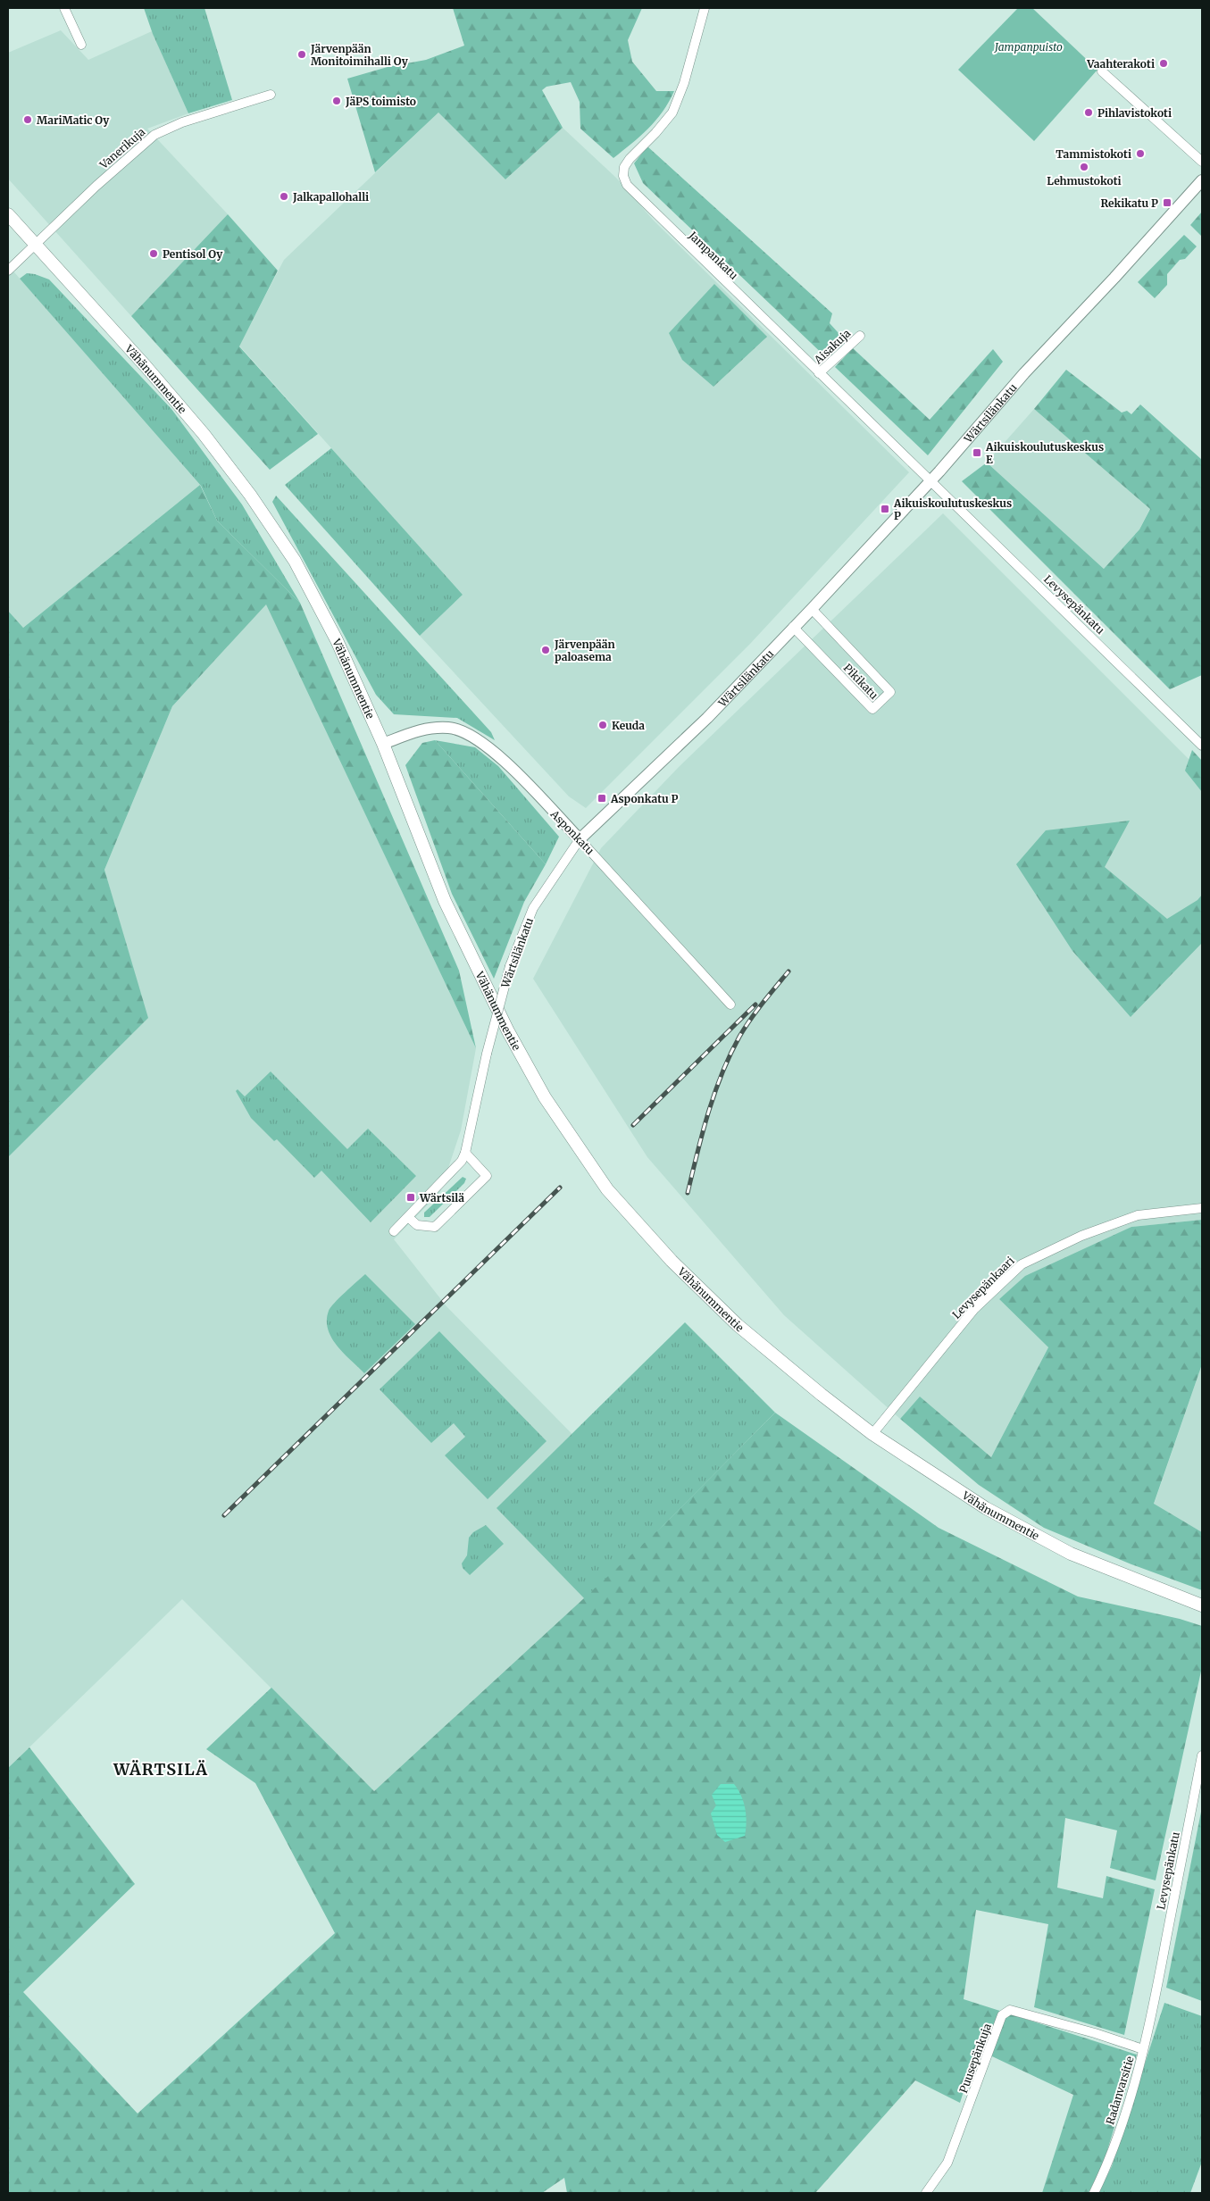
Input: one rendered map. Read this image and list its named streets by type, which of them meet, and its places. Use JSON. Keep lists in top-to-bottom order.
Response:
{
  "streets": {
    "main road": ["Vähänummentie"],
    "street": [
      "Vanerikuja",
      "Jampankatu",
      "Aisakuja",
      "Wärtsilänkatu",
      "Levysepänkatu",
      "Pikikatu",
      "Asponkatu",
      "Levysepänkaari",
      "Puusepänkuja",
      "Radanvarsitie"
    ]
  },
  "crossings": [
    ["Vanerikuja", "Vähänummentie"],
    ["Jampankatu", "Aisakuja"],
    ["Jampankatu", "Wärtsilänkatu"],
    ["Jampankatu", "Levysepänkatu"],
    ["Vähänummentie", "Asponkatu"],
    ["Vähänummentie", "Levysepänkaari"],
    ["Wärtsilänkatu", "Levysepänkatu"],
    ["Wärtsilänkatu", "Pikikatu"],
    ["Wärtsilänkatu", "Asponkatu"],
    ["Levysepänkatu", "Radanvarsitie"],
    ["Puusepänkuja", "Radanvarsitie"]
  ],
  "districts": ["WÄRTSILÄ"],
  "parks": ["Jampanpuisto"],
  "places": {
    "other": [
      "Järvenpään Monitoimihalli Oy",
      "Vaahterakoti",
      "JäPS toimisto",
      "Pihlavistokoti",
      "MariMatic Oy",
      "Tammistokoti",
      "Lehmustokoti",
      "Jalkapallohalli",
      "Pentisol Oy",
      "Järvenpään paloasema",
      "Keuda"
    ],
    "transit": [
      "Rekikatu P",
      "Aikuiskoulutuskeskus E",
      "Aikuiskoulutuskeskus P",
      "Asponkatu P",
      "Wärtsilä"
    ]
  }
}
